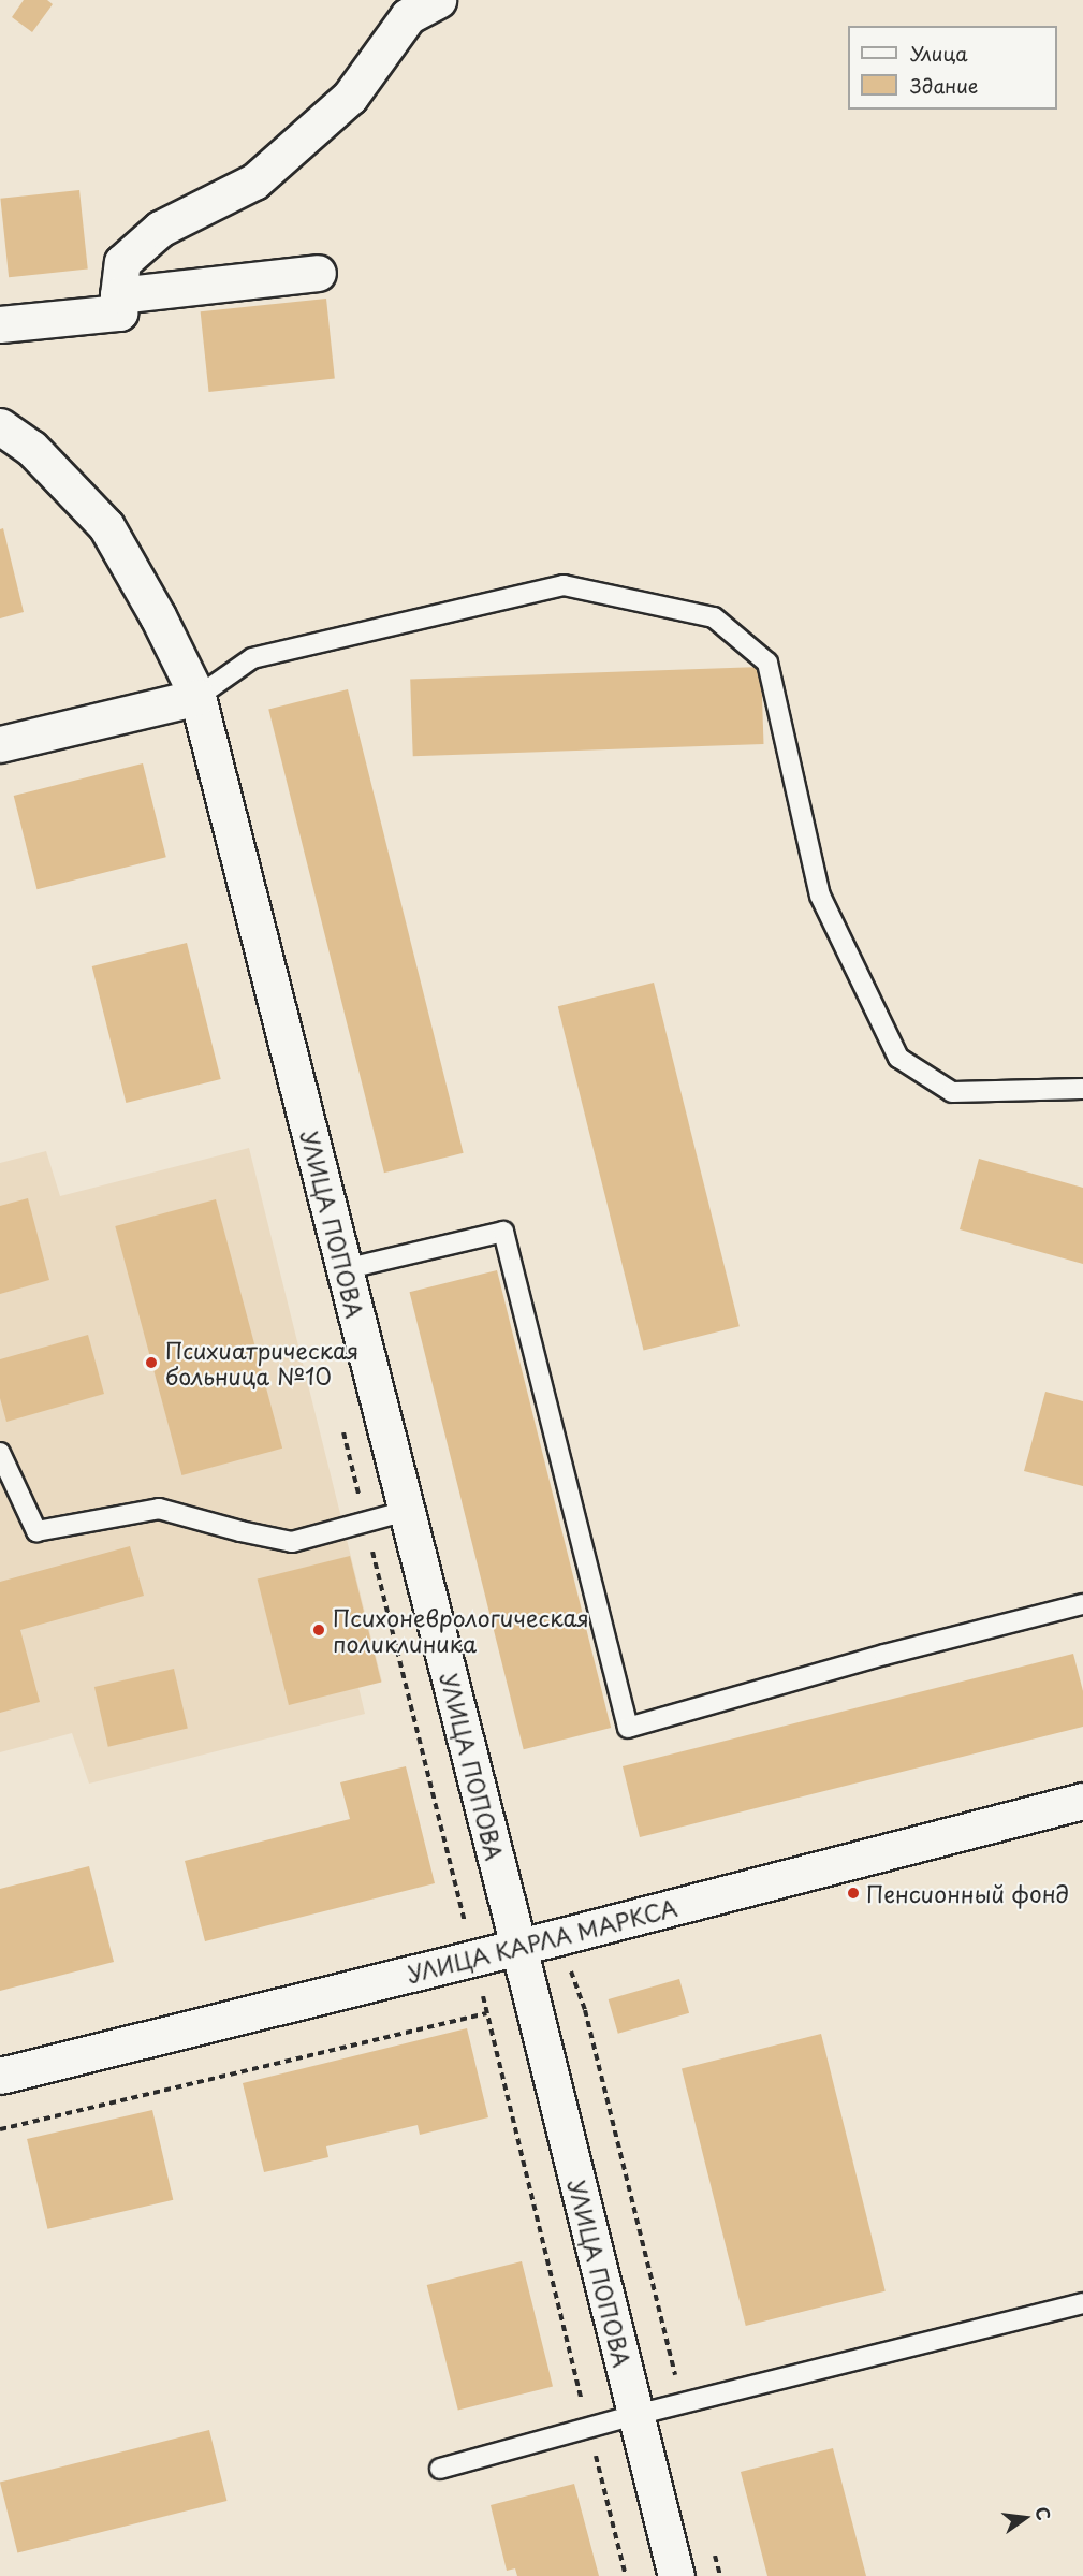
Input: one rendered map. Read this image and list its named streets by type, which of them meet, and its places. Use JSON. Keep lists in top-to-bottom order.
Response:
{
  "streets": {
    "street": ["УЛИЦА ПОПОВА", "УЛИЦА КАРЛА МАРКСА"]
  },
  "crossings": [
    ["УЛИЦА ПОПОВА", "УЛИЦА КАРЛА МАРКСА"]
  ],
  "places": ["Психиатрическая больница №10", "Психоневрологическая поликлиника", "Пенсионный фонд"],
  "legend": ["Улица", "Здание"],
  "north": "right"
}
